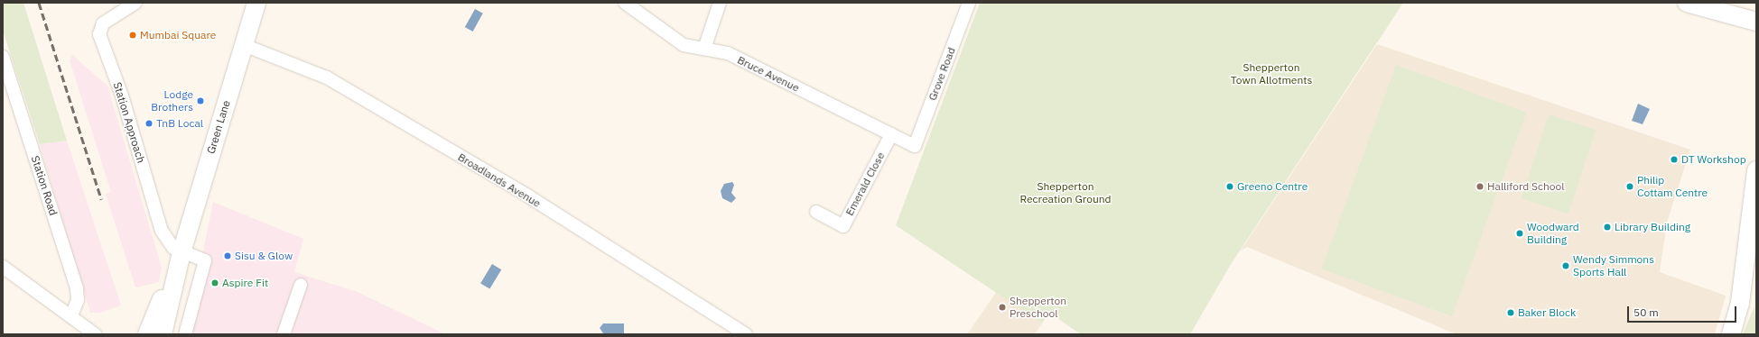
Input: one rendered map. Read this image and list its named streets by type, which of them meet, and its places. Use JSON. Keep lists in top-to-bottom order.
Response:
{
  "streets": {
    "main road": ["Green Lane"],
    "street": [
      "Bruce Avenue",
      "Grove Road",
      "Station Approach",
      "Broadlands Avenue",
      "Emerald Close",
      "Station Road"
    ]
  },
  "crossings": [
    ["Bruce Avenue", "Grove Road"],
    ["Bruce Avenue", "Emerald Close"],
    ["Station Approach", "Green Lane"],
    ["Green Lane", "Broadlands Avenue"]
  ],
  "parks": ["Shepperton Town Allotments", "Shepperton Recreation Ground"],
  "places": [
    "Mumbai Square",
    "Lodge Brothers",
    "TnB Local",
    "DT Workshop",
    "Greeno Centre",
    "Halliford School",
    "Philip Cottam Centre",
    "Library Building",
    "Woodward Building",
    "Sisu & Glow",
    "Wendy Simmons Sports Hall",
    "Aspire Fit",
    "Shepperton Preschool",
    "Baker Block"
  ],
  "scale_bar": "50 m"
}
